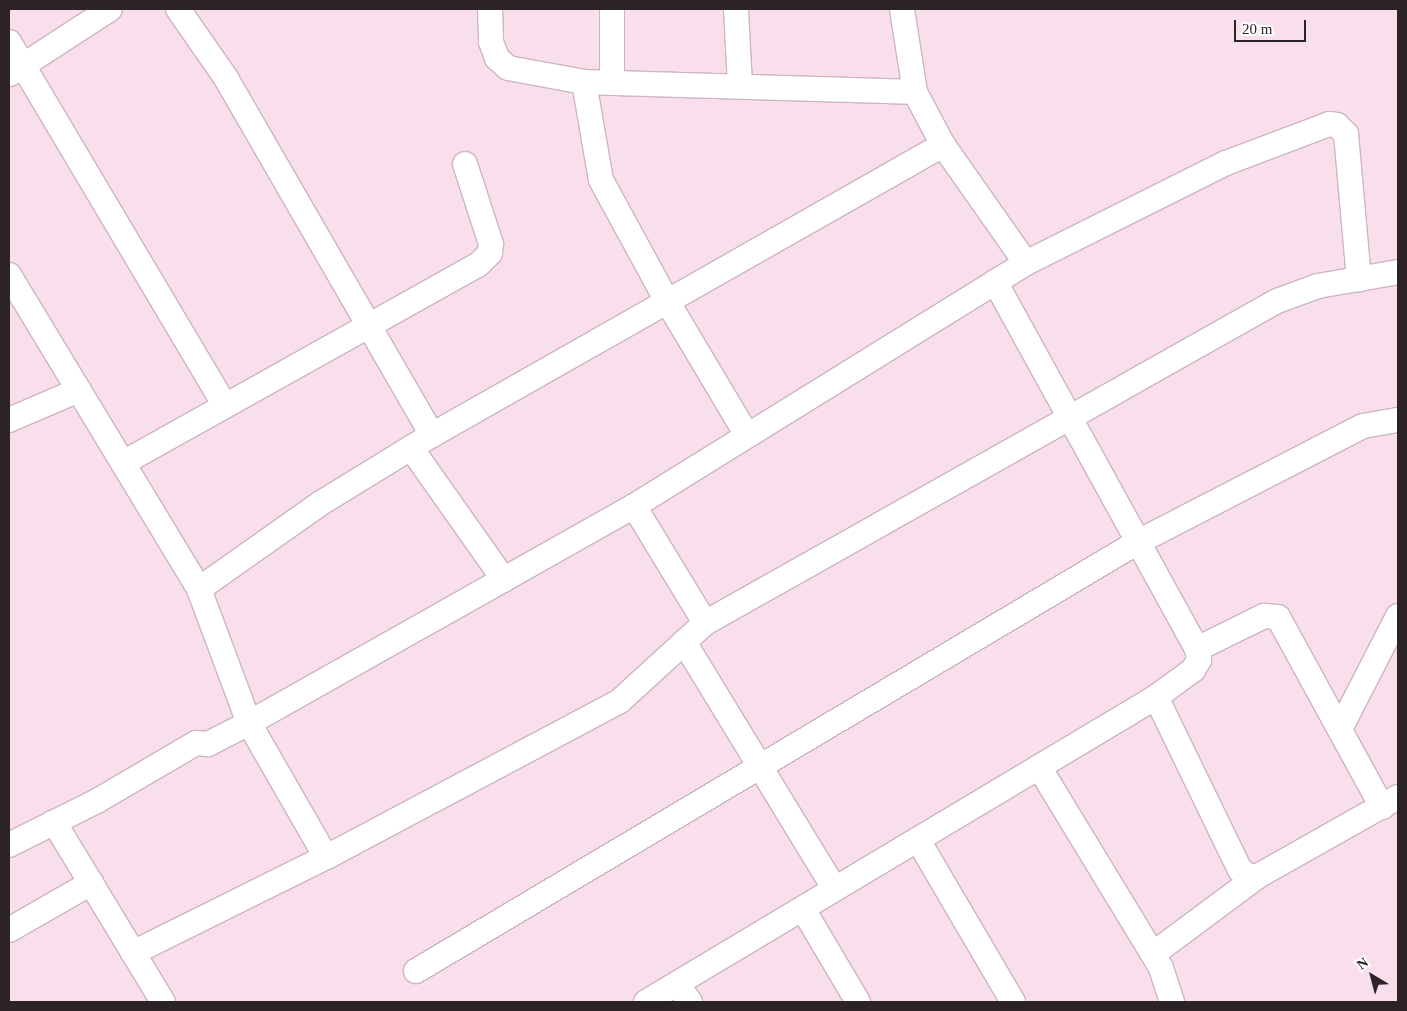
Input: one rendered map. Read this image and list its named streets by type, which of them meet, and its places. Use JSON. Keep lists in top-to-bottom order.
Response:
{
  "scale_bar": "20 m",
  "north": "top left"
}
